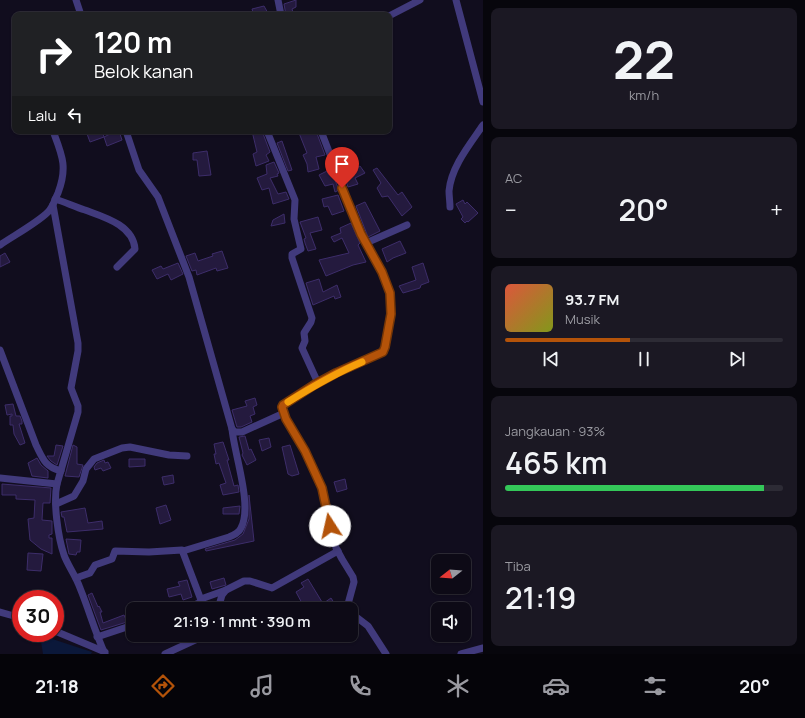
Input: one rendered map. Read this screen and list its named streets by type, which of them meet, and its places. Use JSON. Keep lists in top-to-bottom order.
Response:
{
  "north": "left",
  "page": {
    "tile": [
      ["22", "km/h"],
      "AC",
      ["Jangkauan · 93%", "465 km"],
      ["Tiba", "21:19"]
    ],
    "turn": ["120 m", "Belok kanan"],
    "then": "Lalu",
    "heat": ["−", "20°", "+"],
    "song": ["93.7 FM", "Musik"],
    "limit": "30",
    "trip": "21:19 · 1 mnt · 390 m",
    "tabs": ["21:18", "20°"]
  }
}
